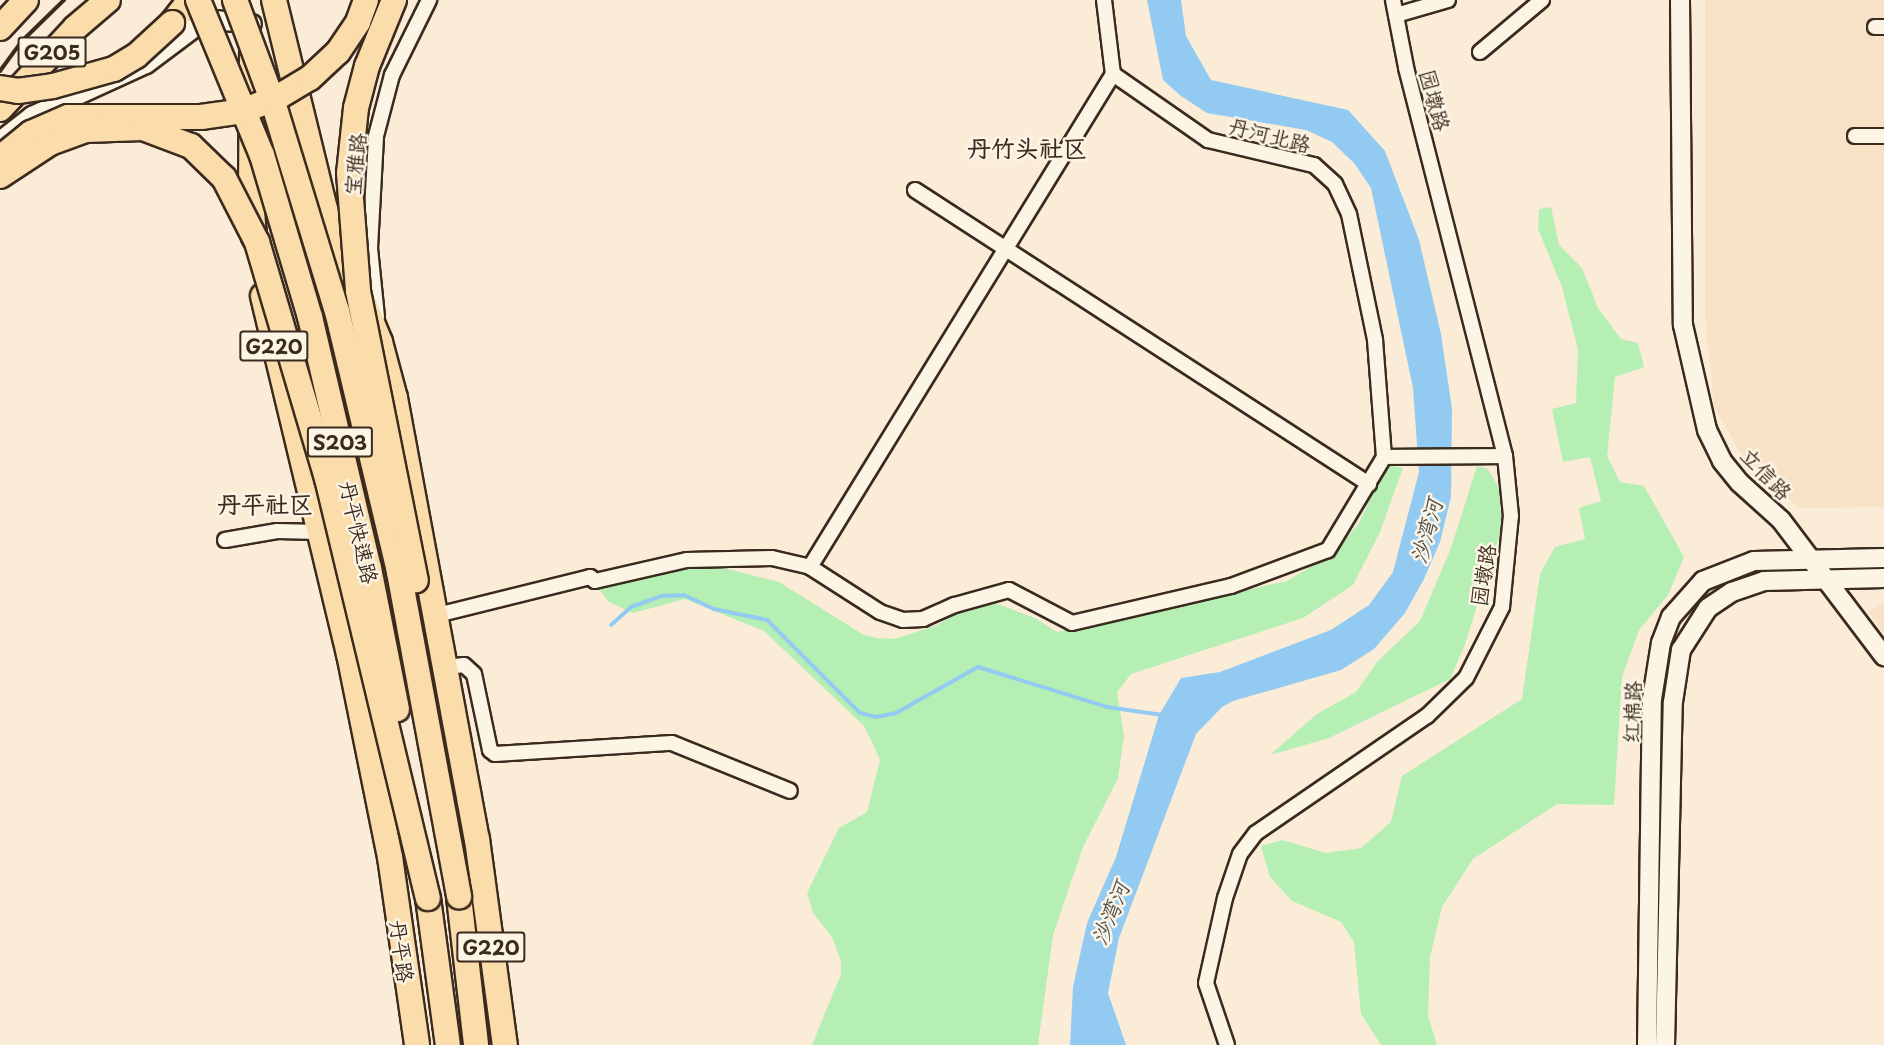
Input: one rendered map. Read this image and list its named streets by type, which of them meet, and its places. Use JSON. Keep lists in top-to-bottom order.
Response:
{
  "streets": {
    "highway": [
      "G205",
      "G220",
      "S203",
      "丹平快速路",
      "丹平路"
    ],
    "main road": ["立信路", "红棉路"],
    "street": ["园墩路", "丹河北路", "宝雅路"]
  },
  "crossings": [
    ["宝雅路", "G220"],
    ["G220", "丹平路"],
    ["立信路", "红棉路"]
  ],
  "districts": ["丹竹头社区", "丹平社区"],
  "water": ["沙湾河"]
}
